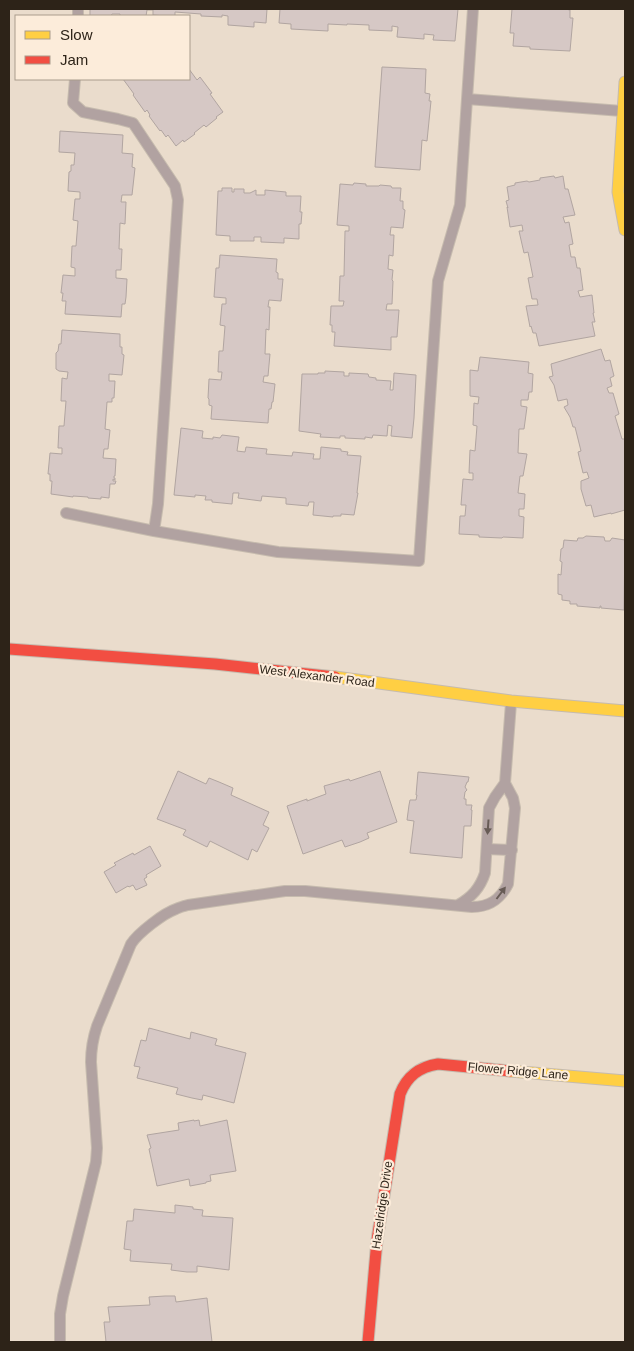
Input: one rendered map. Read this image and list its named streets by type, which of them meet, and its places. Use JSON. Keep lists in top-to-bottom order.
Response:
{
  "streets": {
    "street": ["West Alexander Road", "Flower Ridge Lane", "Hazelridge Drive"]
  },
  "crossings": [
    ["Flower Ridge Lane", "Hazelridge Drive"]
  ],
  "legend": ["Slow", "Jam"]
}
